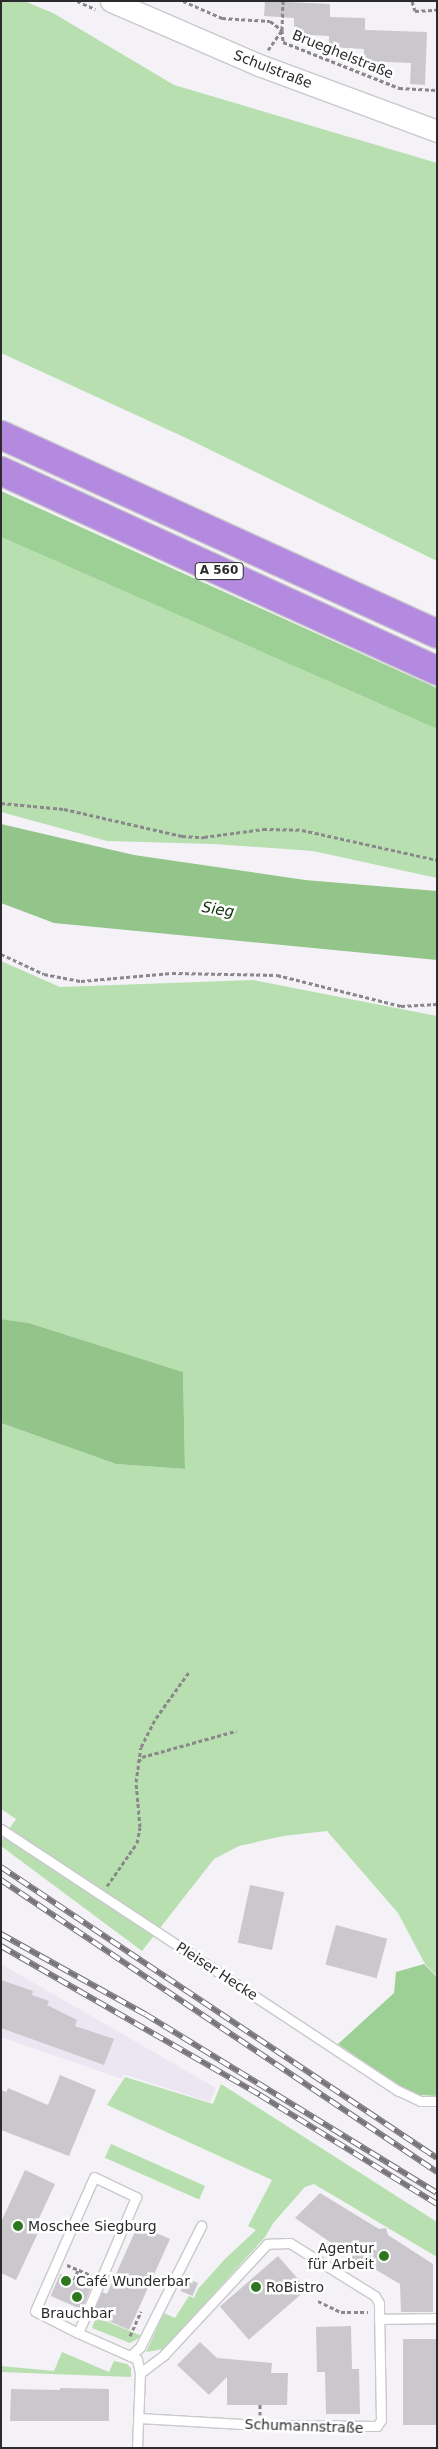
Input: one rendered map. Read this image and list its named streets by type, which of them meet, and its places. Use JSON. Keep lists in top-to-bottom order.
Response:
{
  "streets": {
    "highway": ["A 560"],
    "street": ["Schulstraße"],
    "lane": ["Pleiser Hecke", "Schumannstraße"],
    "path": ["Brueghelstraße"]
  },
  "water": ["Sieg"],
  "places": [
    "Moschee Siegburg",
    "Agentur für Arbeit",
    "Café Wunderbar",
    "RoBistro",
    "Brauchbar"
  ]
}
